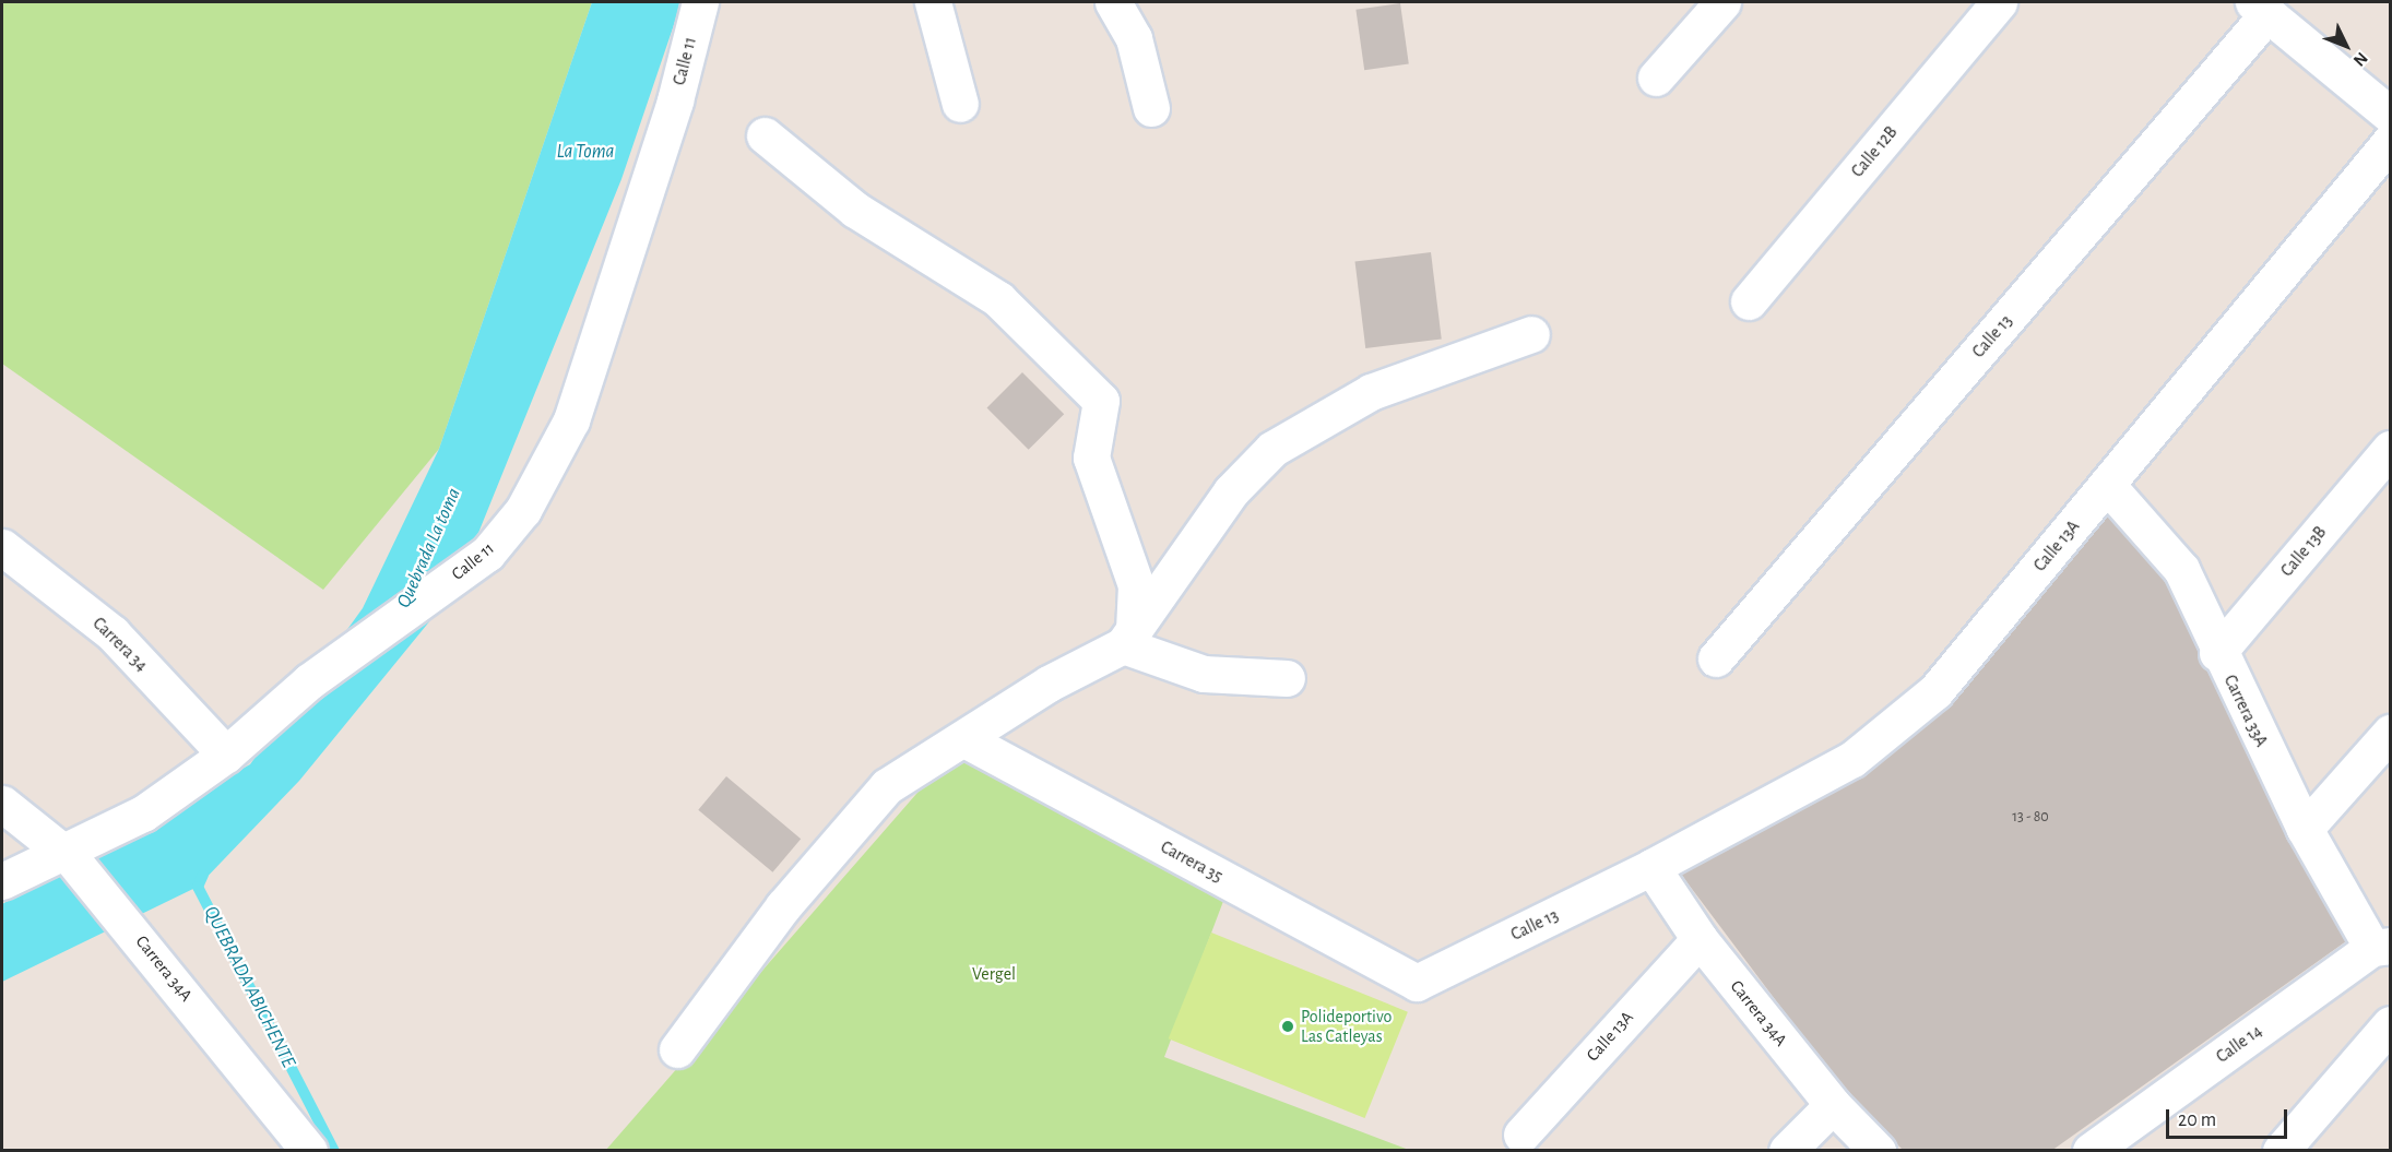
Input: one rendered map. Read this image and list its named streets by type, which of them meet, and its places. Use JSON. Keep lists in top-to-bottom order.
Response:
{
  "streets": {
    "street": [
      "Calle 11",
      "Calle 12B",
      "Calle 13",
      "Calle 13A",
      "Calle 13B",
      "Carrera 34",
      "Carrera 33A",
      "Carrera 35",
      "Carrera 34A",
      "Calle 14"
    ]
  },
  "crossings": [
    ["Calle 11", "Carrera 34"],
    ["Calle 11", "Carrera 34A"],
    ["Calle 13", "Calle 13A"],
    ["Calle 13", "Carrera 35"],
    ["Calle 13", "Carrera 34A"],
    ["Calle 13A", "Carrera 33A"],
    ["Calle 13A", "Carrera 34A"],
    ["Calle 13B", "Carrera 33A"],
    ["Carrera 33A", "Calle 14"]
  ],
  "water": ["La Toma", "Quebrada La toma", "QUEBRADA ABICHENTE"],
  "parks": ["Vergel"],
  "places": ["Polideportivo Las Catleyas"],
  "house_numbers": ["13 - 80"],
  "scale_bar": "20 m",
  "north": "bottom right"
}
